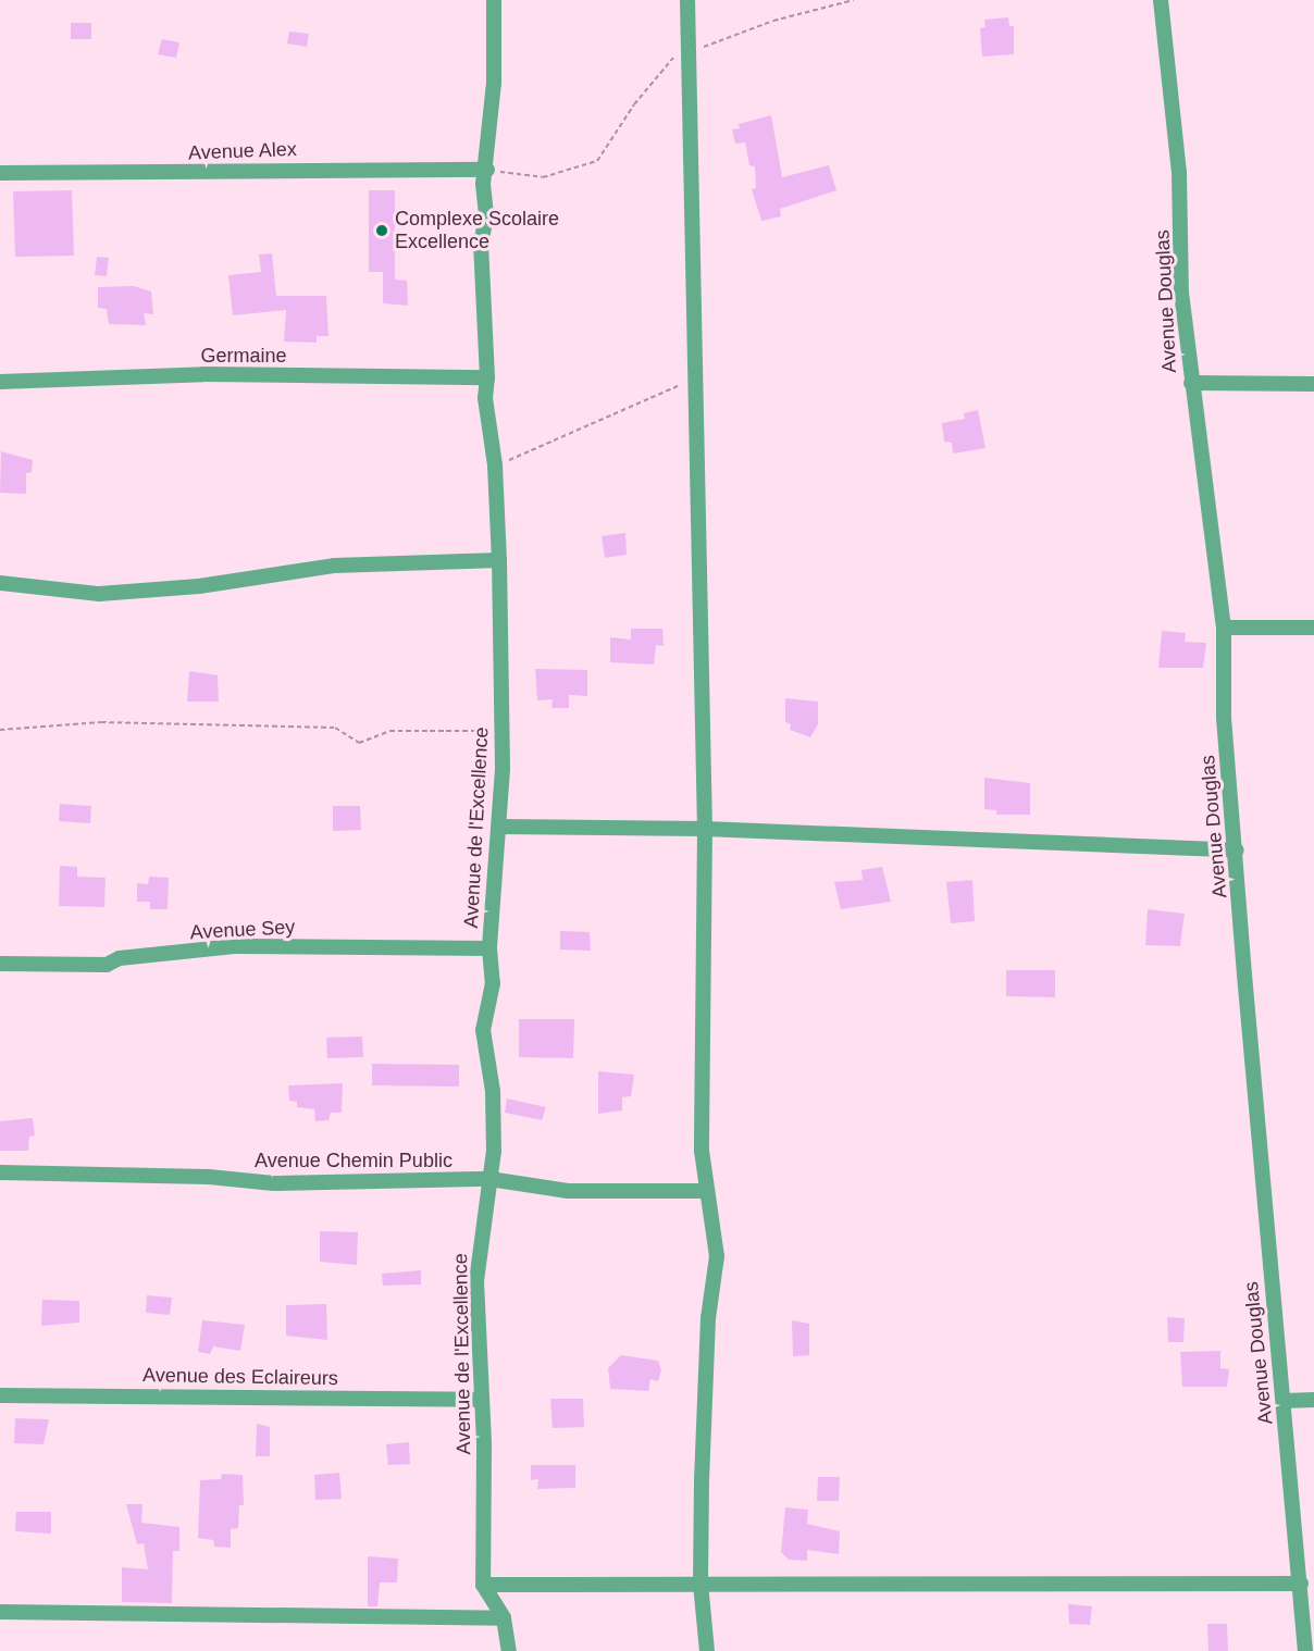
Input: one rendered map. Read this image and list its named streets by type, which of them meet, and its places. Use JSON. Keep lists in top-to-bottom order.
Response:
{
  "streets": {
    "street": [
      "Avenue Alex",
      "Avenue Douglas",
      "Germaine",
      "Avenue de l'Excellence",
      "Avenue Sey",
      "Avenue Chemin Public",
      "Avenue des Eclaireurs"
    ]
  },
  "crossings": [
    ["Avenue Alex", "Avenue de l'Excellence"],
    ["Germaine", "Avenue de l'Excellence"],
    ["Avenue de l'Excellence", "Avenue Sey"],
    ["Avenue de l'Excellence", "Avenue Chemin Public"],
    ["Avenue de l'Excellence", "Avenue des Eclaireurs"]
  ],
  "places": ["Complexe Scolaire Excellence"]
}
